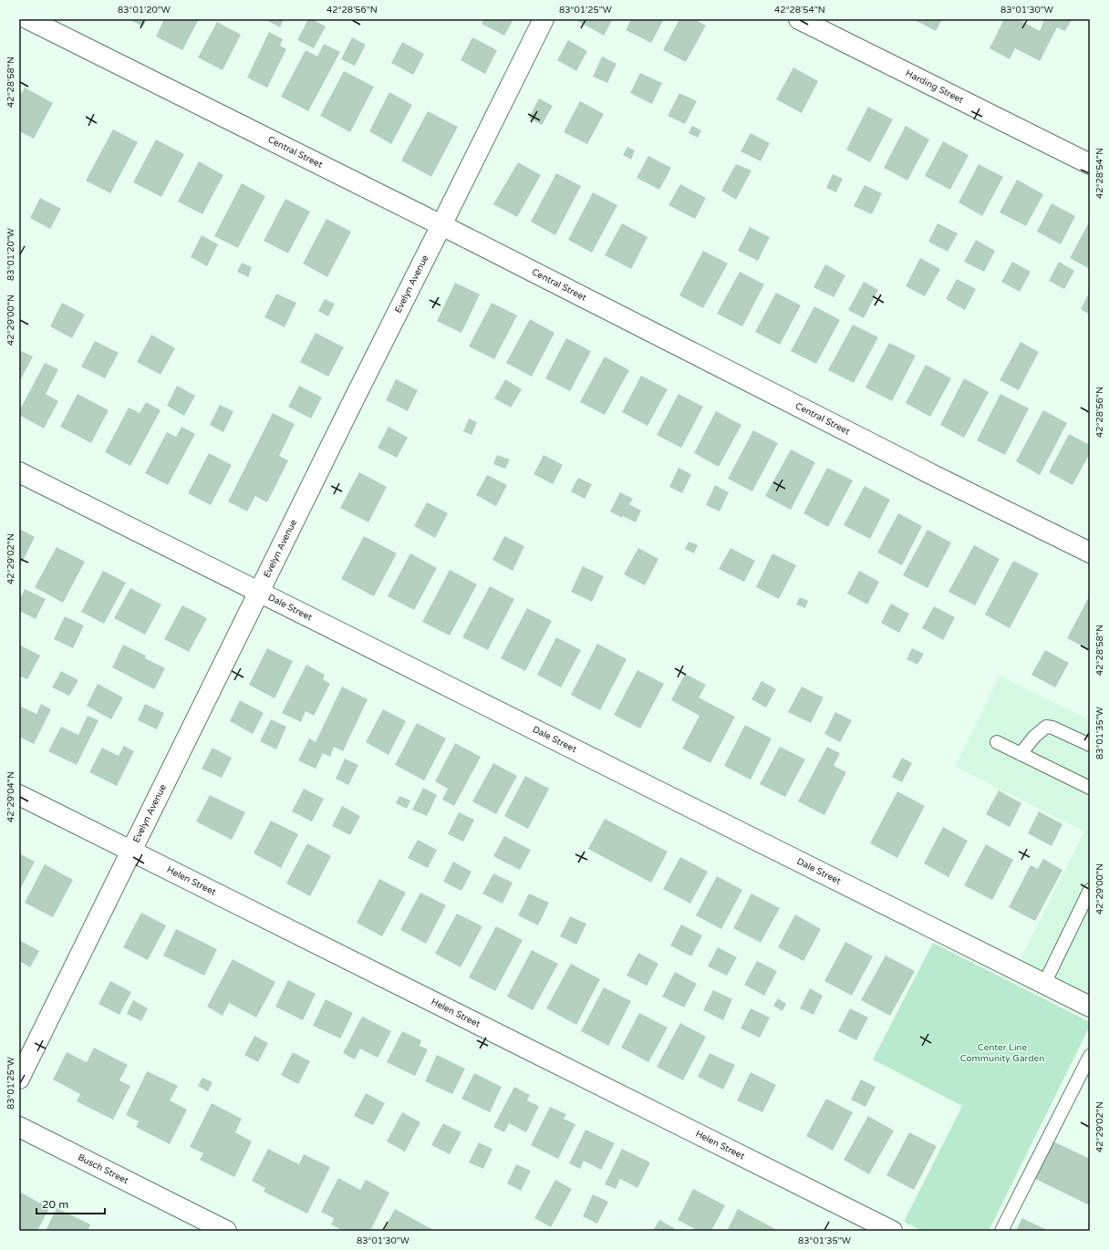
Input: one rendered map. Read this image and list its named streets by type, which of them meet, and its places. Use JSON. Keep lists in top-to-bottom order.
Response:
{
  "streets": {
    "street": [
      "Harding Street",
      "Central Street",
      "Evelyn Avenue",
      "Dale Street",
      "Helen Street",
      "Busch Street"
    ]
  },
  "crossings": [
    ["Central Street", "Evelyn Avenue"],
    ["Evelyn Avenue", "Dale Street"],
    ["Evelyn Avenue", "Helen Street"]
  ],
  "parks": ["Center Line Community Garden"],
  "scale_bar": "20 m",
  "coordinates": [
    "83°01'20\"W",
    "42°28'56\"N",
    "83°01'25\"W",
    "42°28'54\"N",
    "83°01'30\"W",
    "42°28'58\"N",
    "42°29'00\"N",
    "42°29'02\"N",
    "83°01'35\"W",
    "42°29'04\"N"
  ]
}
